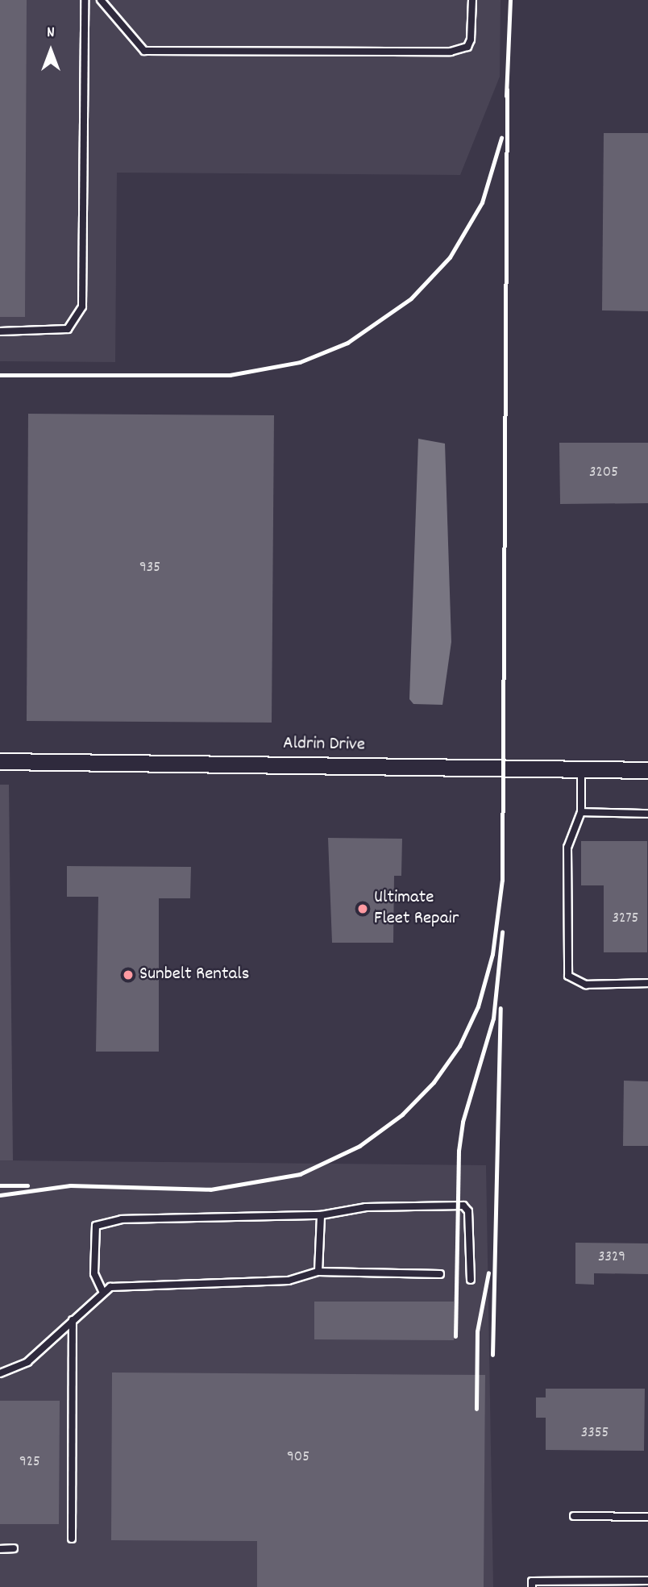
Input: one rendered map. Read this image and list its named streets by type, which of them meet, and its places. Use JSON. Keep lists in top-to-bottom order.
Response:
{
  "streets": {
    "street": ["Aldrin Drive"]
  },
  "places": ["Ultimate Fleet Repair", "Sunbelt Rentals"],
  "house_numbers": [
    "3205",
    "935",
    "3275",
    "3329",
    "3355",
    "905",
    "925"
  ],
  "north": "top"
}
